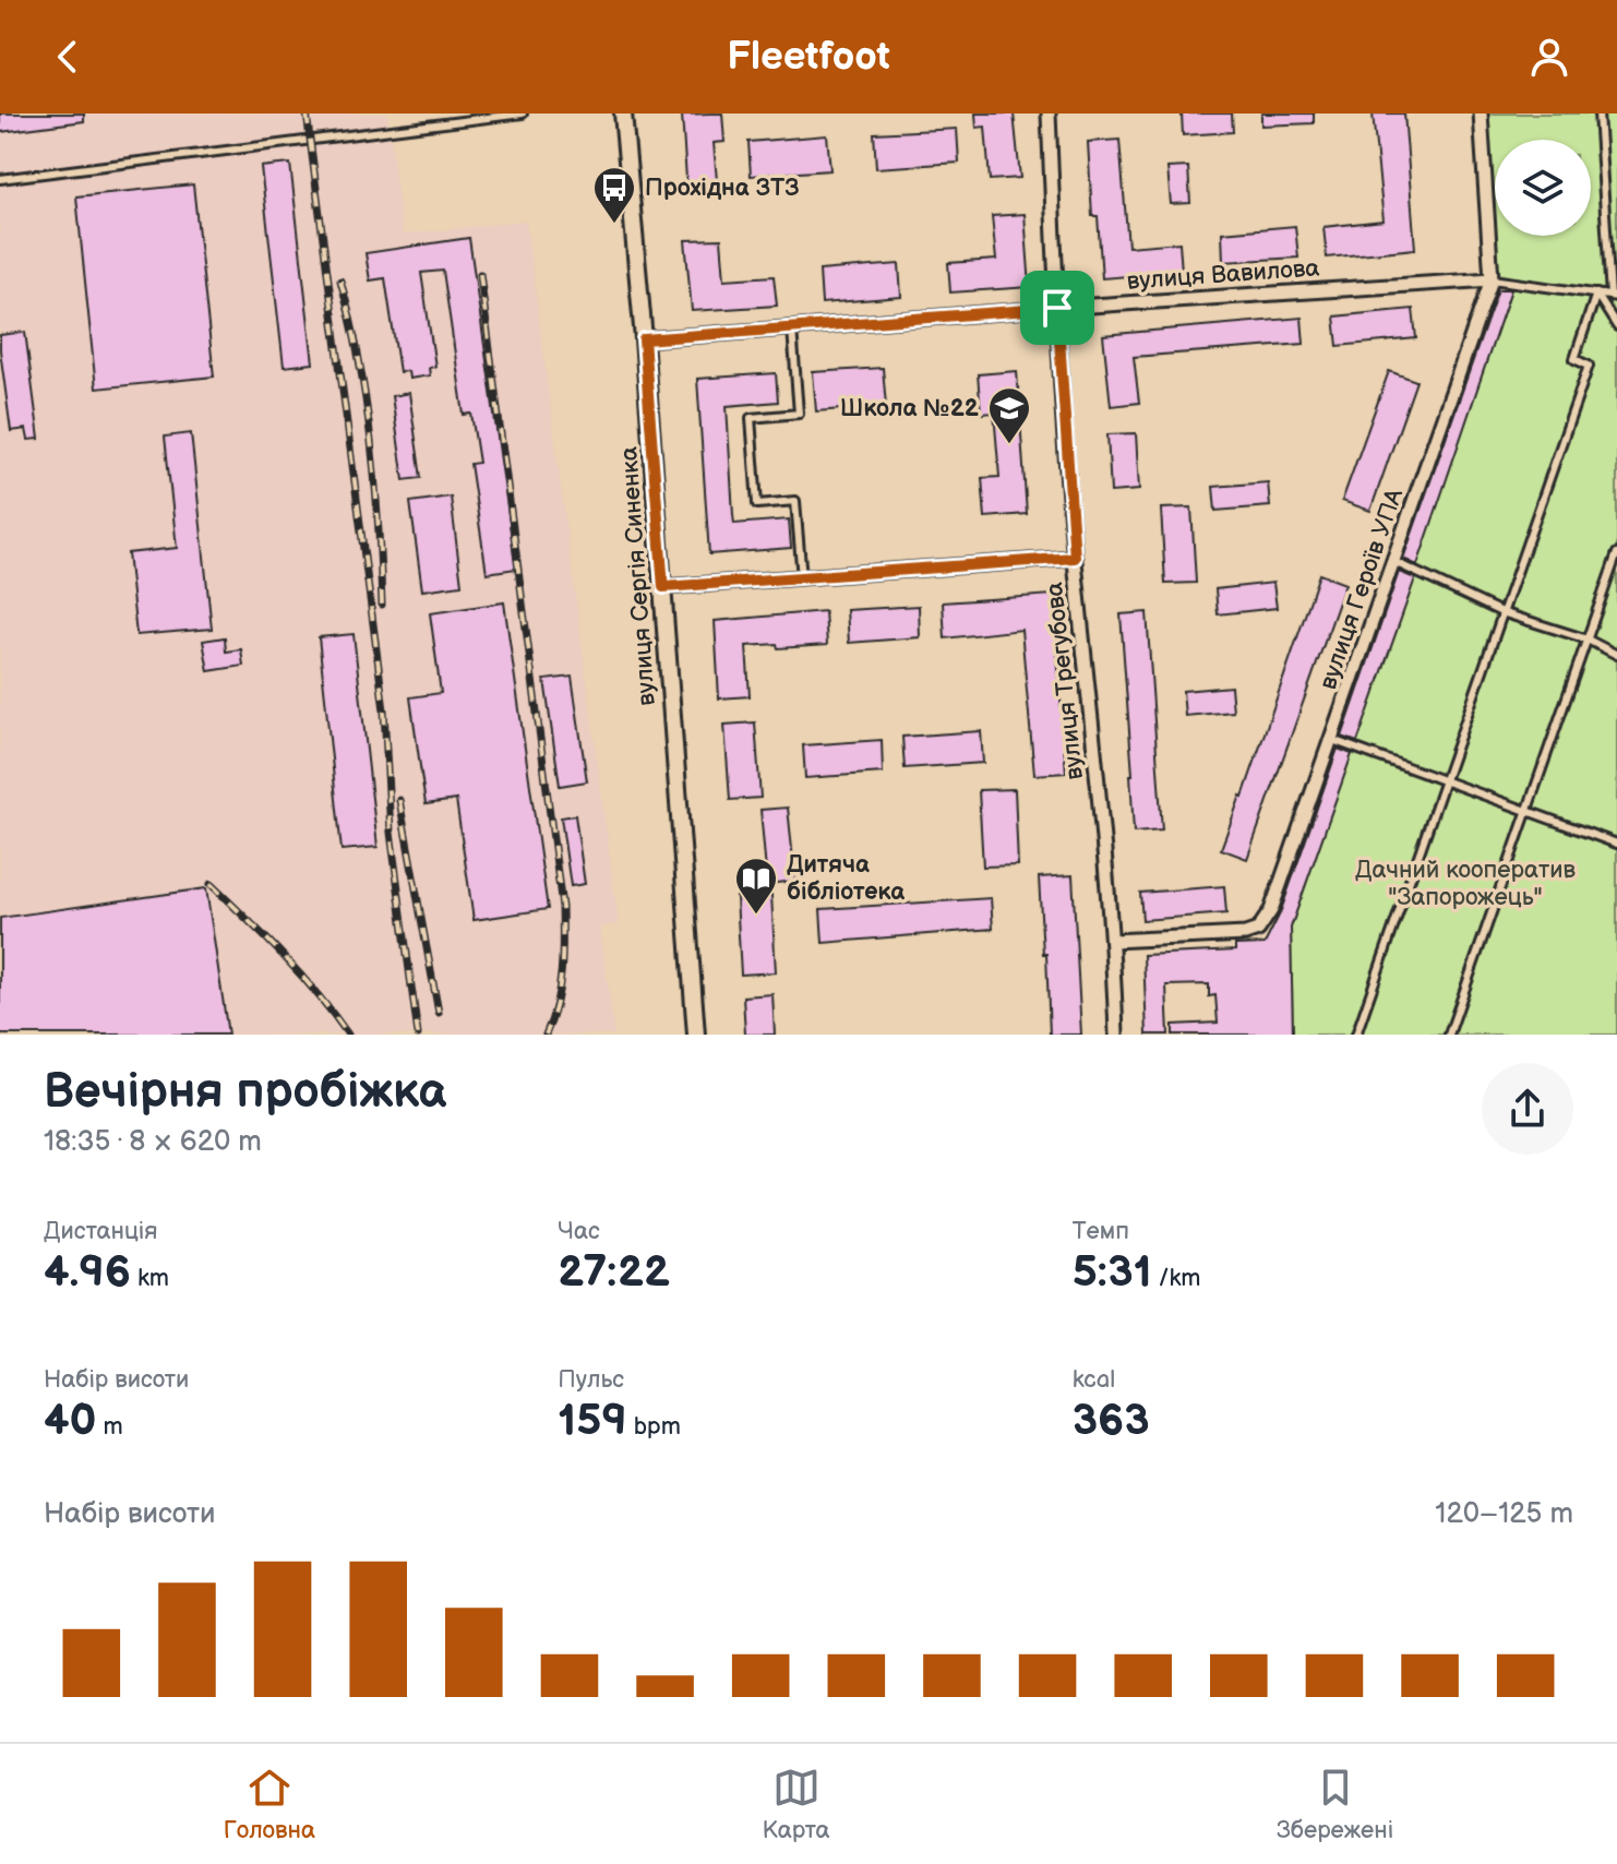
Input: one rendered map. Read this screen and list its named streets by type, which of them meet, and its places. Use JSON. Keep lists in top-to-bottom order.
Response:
{
  "streets": {
    "street": [
      "вулиця Вавилова",
      "вулиця Сергія Синенка",
      "вулиця Героїв УПА",
      "вулиця Трегубова"
    ]
  },
  "crossings": [
    ["вулиця Вавилова", "вулиця Сергія Синенка"],
    ["вулиця Вавилова", "вулиця Героїв УПА"],
    ["вулиця Вавилова", "вулиця Трегубова"],
    ["вулиця Героїв УПА", "вулиця Трегубова"]
  ],
  "parks": ["Дачний кооператив \"Запорожець\""],
  "places": {
    "bus stop": ["Прохідна ЗТЗ"],
    "school or university": ["Школа №22"],
    "library": ["Дитяча бібліотека"]
  },
  "page": {
    "header": "Fleetfoot",
    "heading": ["Вечірня пробіжка", "18:35 · 8 × 620 m"],
    "stats": [
      ["Дистанція", "4.96 km"],
      ["Час", "27:22"],
      ["Темп", "5:31 /km"],
      ["Набір висоти", "40 m"],
      ["Пульс", "159 bpm"],
      ["kcal", "363"]
    ],
    "chart": ["Набір висоти", "120–125 m"],
    "tabs": ["Головна", "Карта", "Збережені"]
  }
}
